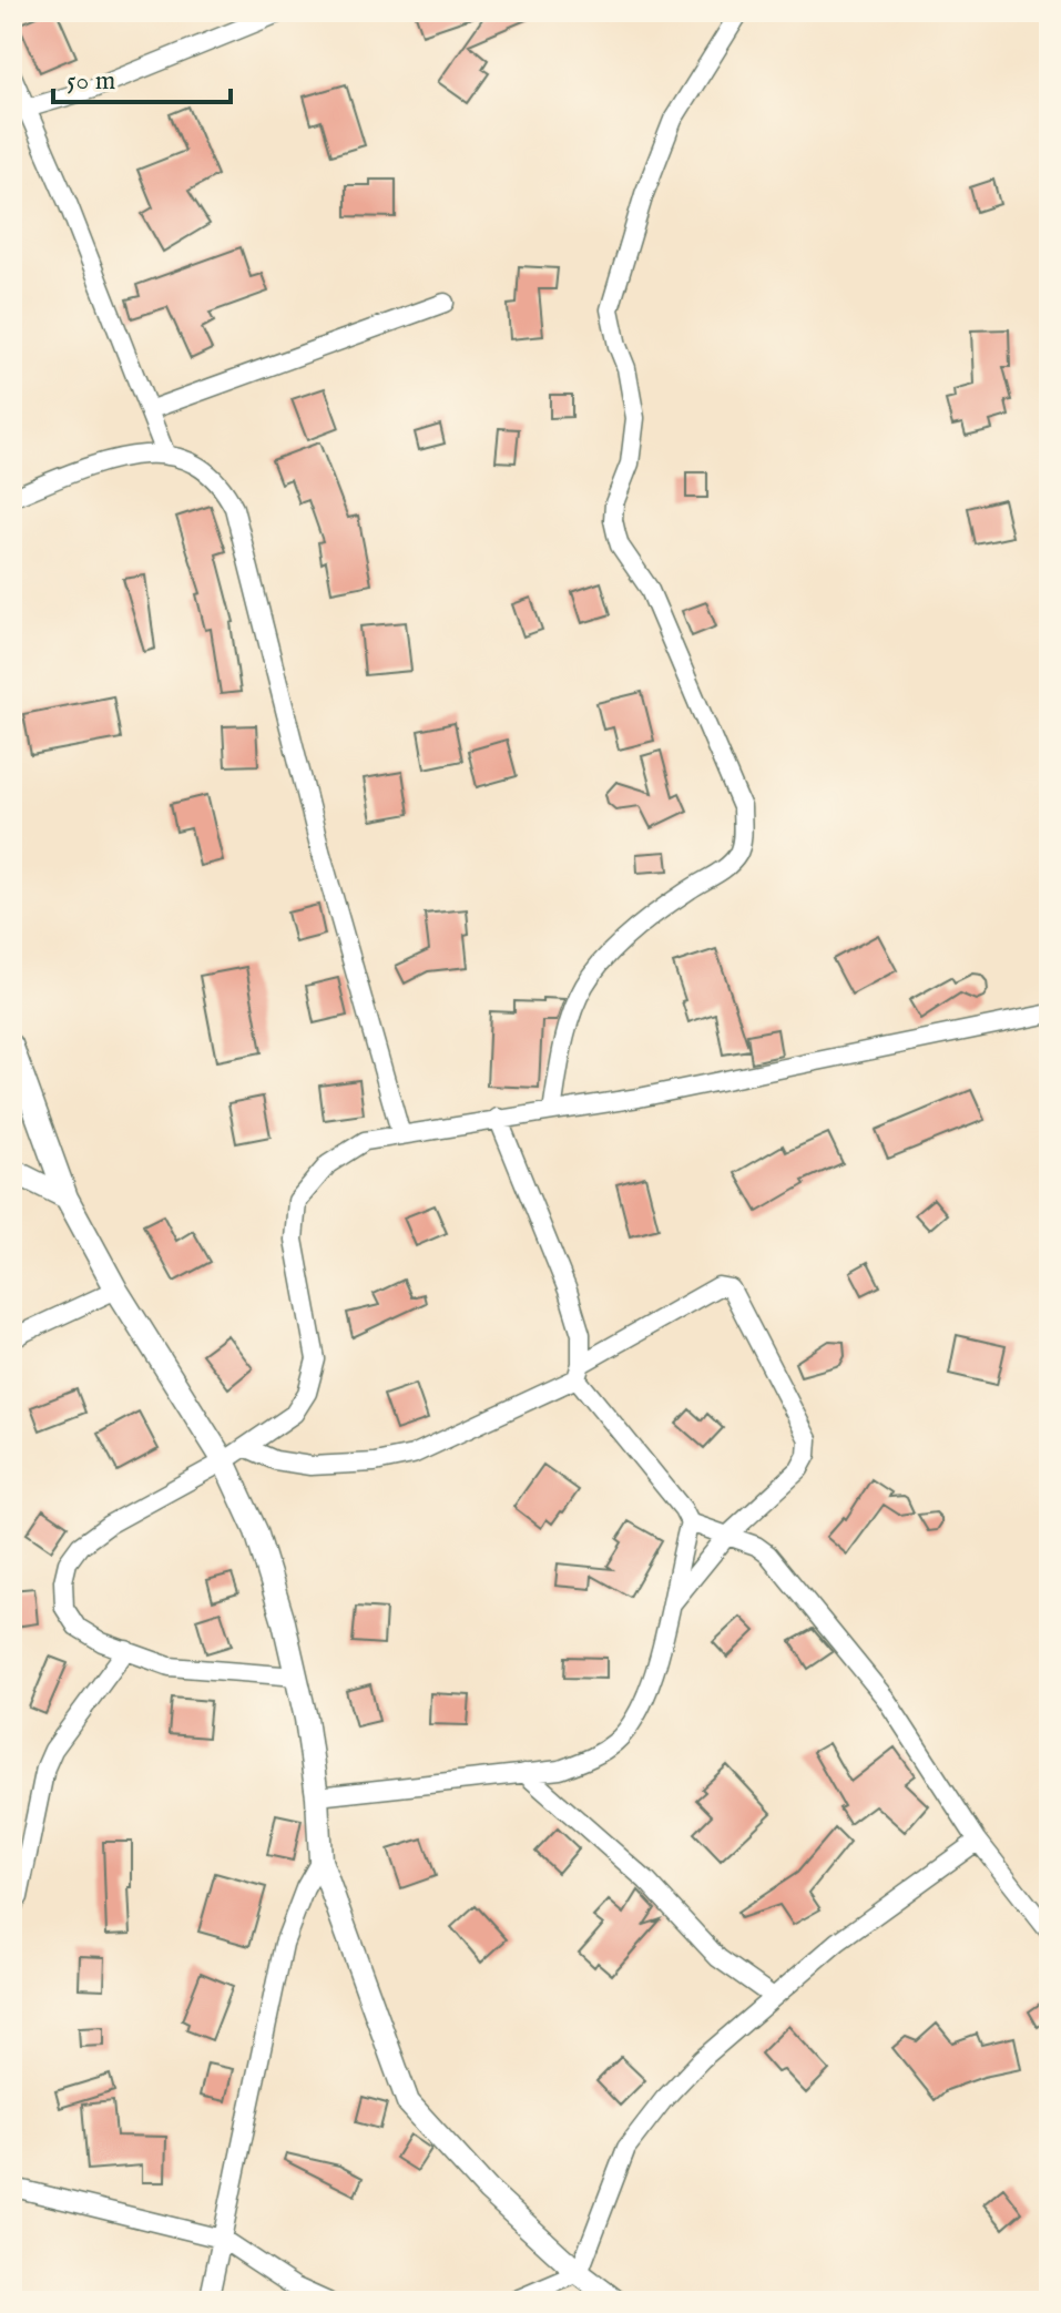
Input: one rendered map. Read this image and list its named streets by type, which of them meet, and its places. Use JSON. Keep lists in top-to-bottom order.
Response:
{
  "scale_bar": "50 m"
}
